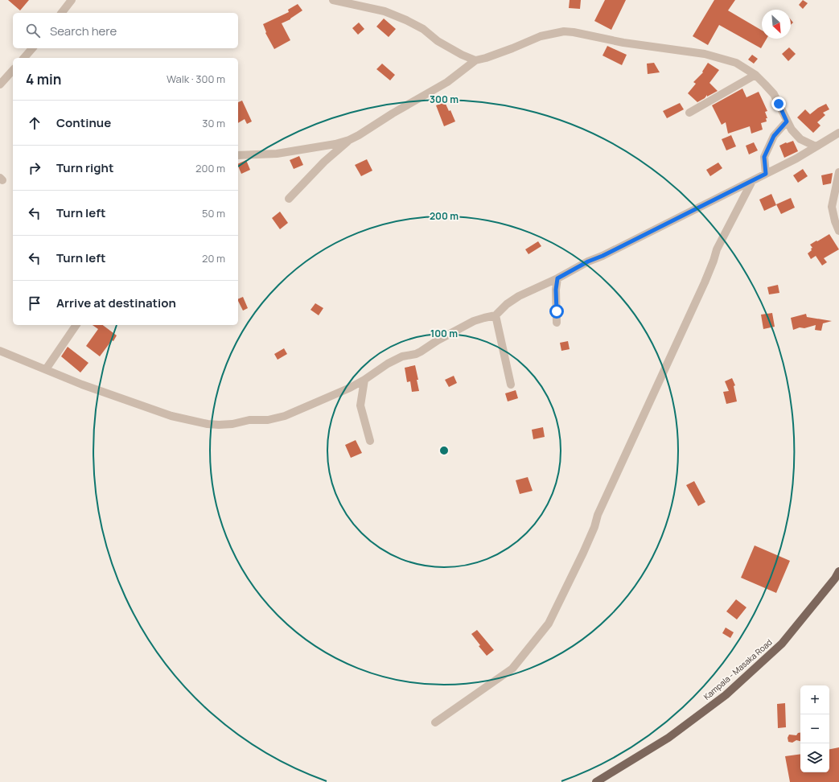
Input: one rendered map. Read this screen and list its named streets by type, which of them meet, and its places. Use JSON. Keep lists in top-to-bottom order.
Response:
{
  "streets": {
    "main road": ["Kampala - Masaka Road"]
  },
  "north": "bottom right",
  "page": {
    "search": "Search here",
    "heading": ["4 min", "Walk · 300 m"],
    "list": [
      ["Continue", "30 m"],
      ["Turn right", "200 m"],
      ["Turn left", "50 m"],
      ["Turn left", "20 m"],
      "Arrive at destination"
    ],
    "map_buttons": ["+", "−"]
  },
  "rings": ["300 m", "200 m", "100 m"]
}
